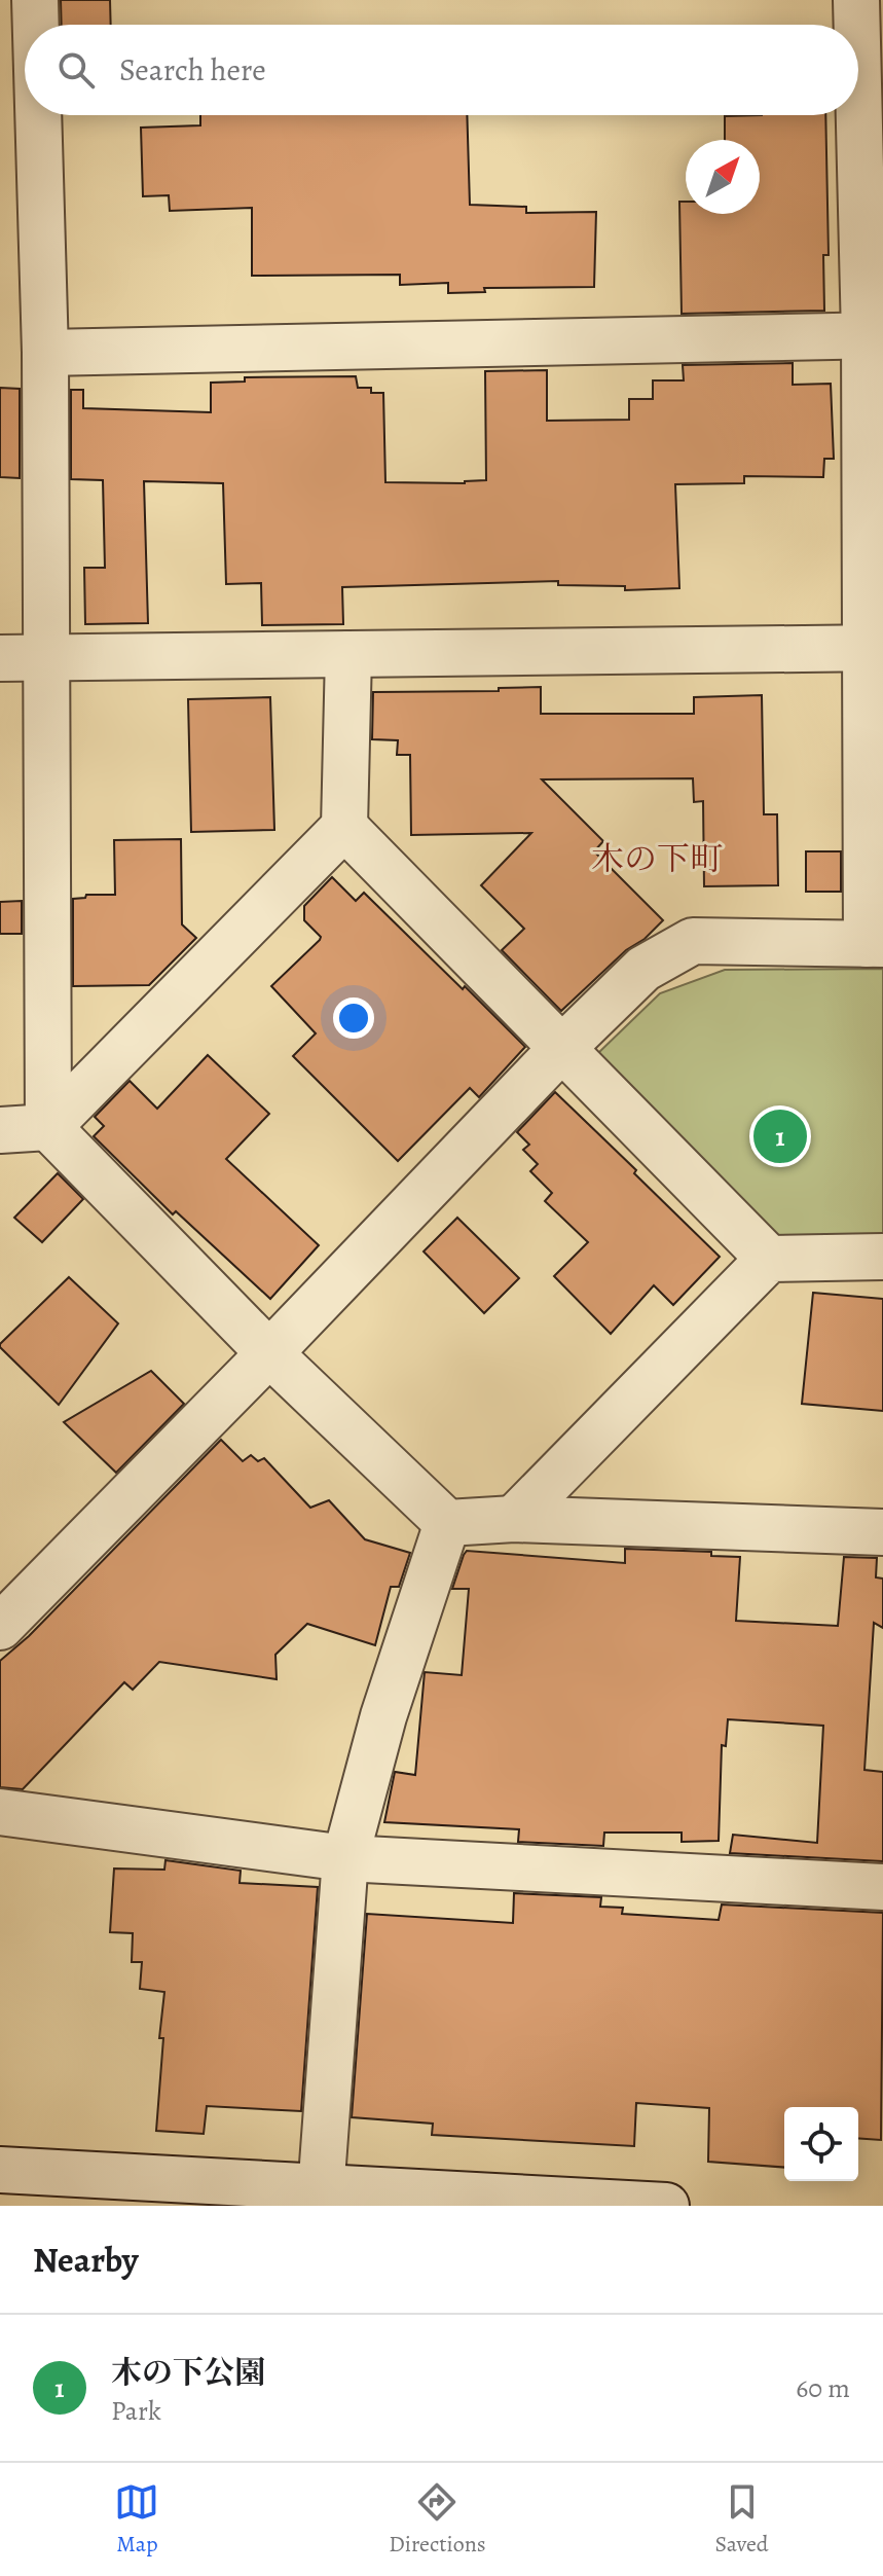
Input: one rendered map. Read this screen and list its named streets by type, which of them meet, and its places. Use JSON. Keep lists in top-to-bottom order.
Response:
{
  "districts": ["木の下町"],
  "north": "top right",
  "page": {
    "search": "Search here",
    "pins": "1",
    "heading": "Nearby",
    "list": [
      {
        "mark": "1",
        "name": "木の下公園",
        "note": "Park",
        "value": "60 m"
      }
    ],
    "nav": ["Map", "Directions", "Saved"]
  }
}
